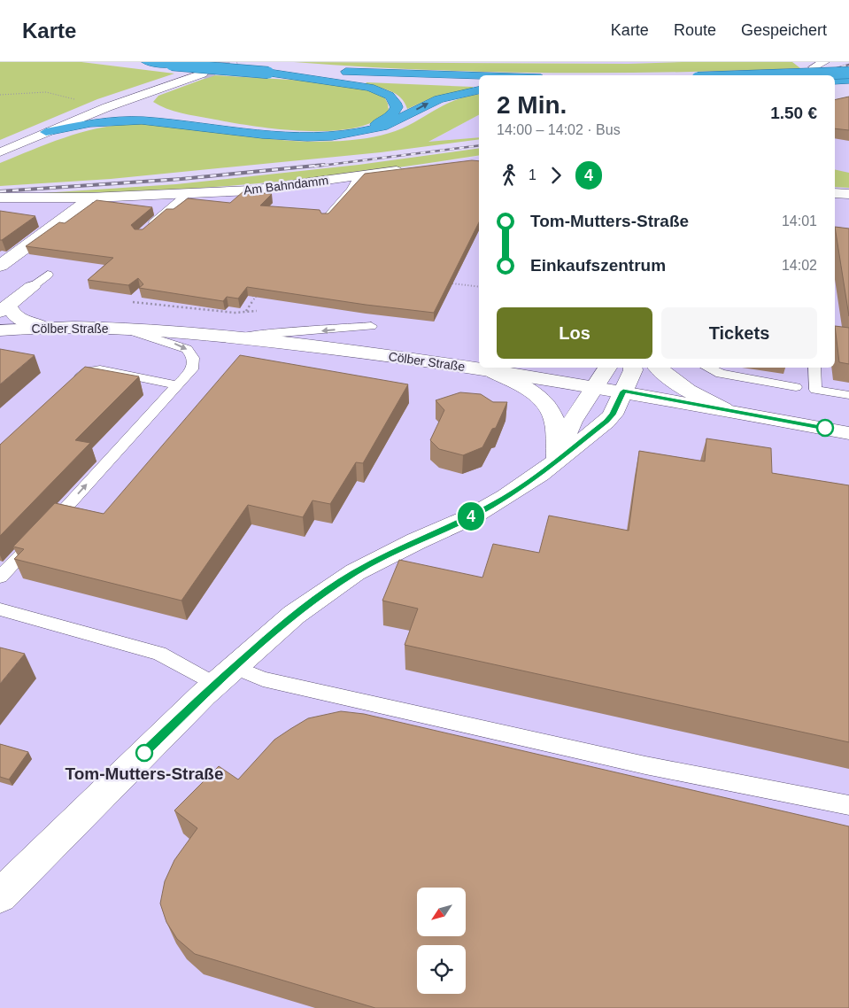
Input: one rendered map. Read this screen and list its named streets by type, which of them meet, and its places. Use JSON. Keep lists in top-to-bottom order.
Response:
{
  "streets": {
    "street": ["Am Bahndamm", "Cölber Straße"]
  },
  "places": ["Tom-Mutters-Straße"],
  "lines": ["bus line 4"],
  "north": "bottom left",
  "page": {
    "header": "Karte",
    "nav": ["Karte", "Route", "Gespeichert"],
    "on_map": "4",
    "heading": ["2 Min.", "14:00 – 14:02 · Bus", "1.50 €"],
    "legs": ["1", "4"],
    "list": [
      {
        "name": "Tom-Mutters-Straße",
        "value": "14:01"
      },
      {
        "name": "Einkaufszentrum",
        "value": "14:02"
      }
    ],
    "buttons": ["Los", "Tickets"]
  }
}
